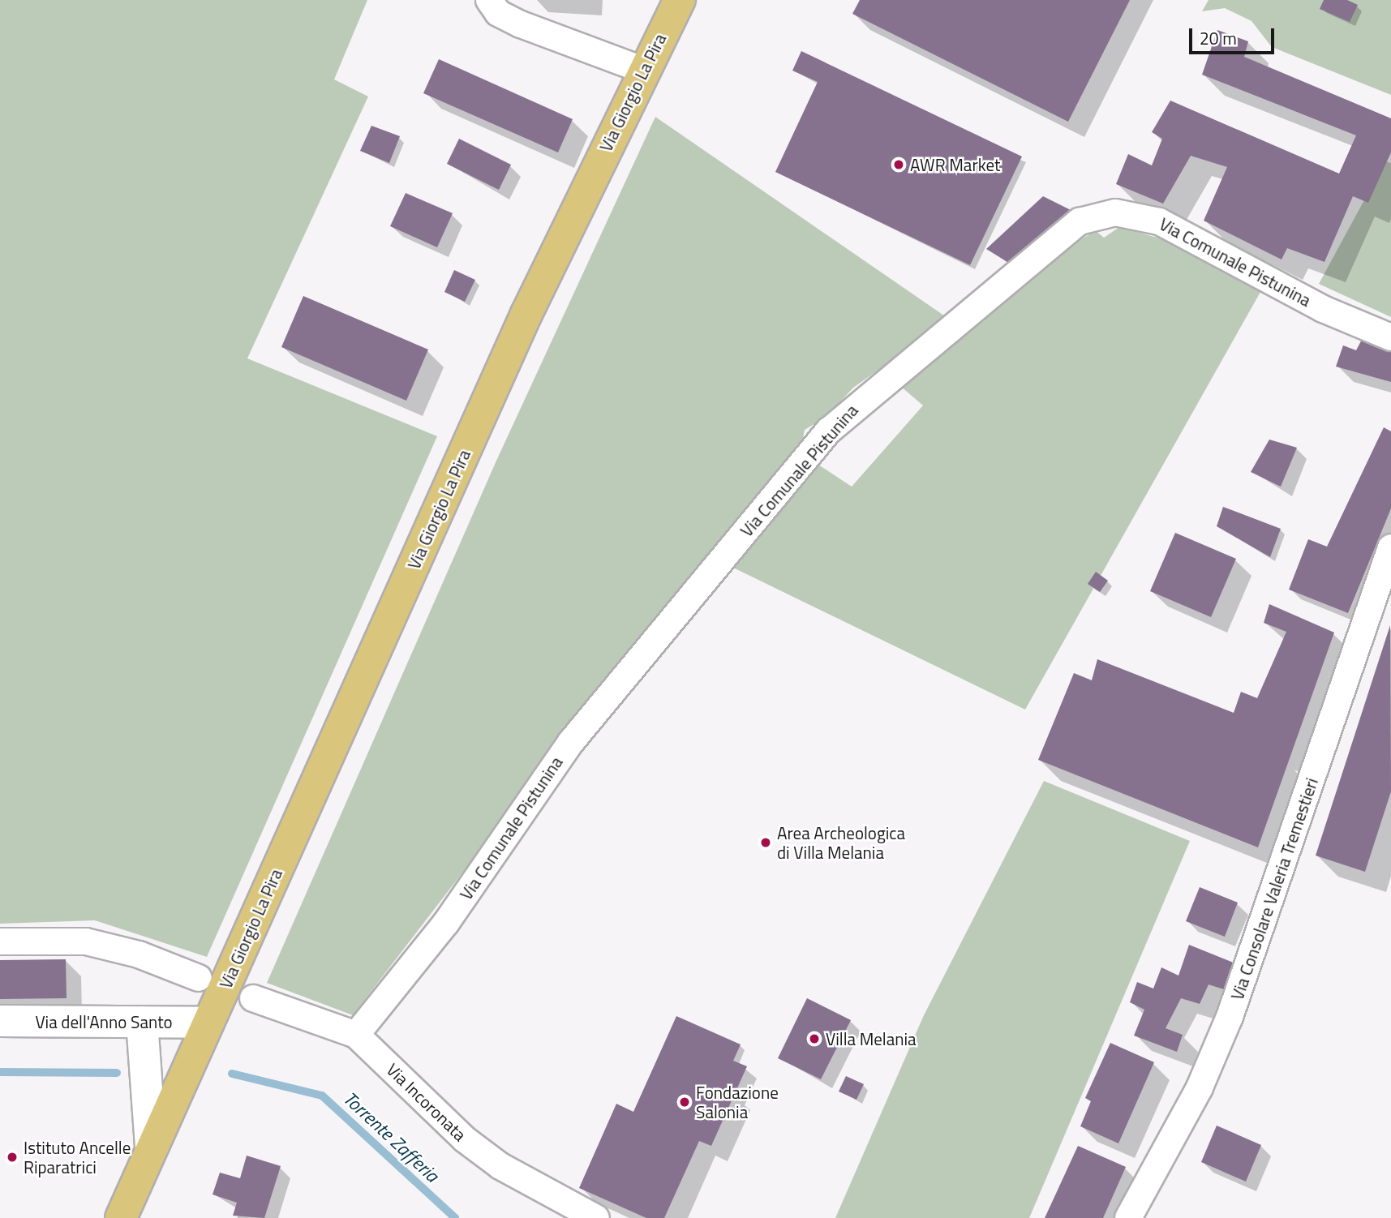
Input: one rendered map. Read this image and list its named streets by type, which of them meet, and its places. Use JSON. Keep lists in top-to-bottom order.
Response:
{
  "streets": {
    "main road": ["Via Giorgio La Pira"],
    "street": [
      "Via Comunale Pistunina",
      "Via Consolare Valeria Tremestieri",
      "Via dell'Anno Santo",
      "Via Incoronata"
    ]
  },
  "crossings": [
    ["Via Giorgio La Pira", "Via dell'Anno Santo"],
    ["Via Comunale Pistunina", "Via Incoronata"]
  ],
  "water": ["Torrente Zafferia"],
  "places": [
    "AWR Market",
    "Area Archeologica di Villa Melania",
    "Villa Melania",
    "Fondazione Salonia",
    "Istituto Ancelle Riparatrici"
  ],
  "scale_bar": "20 m"
}
